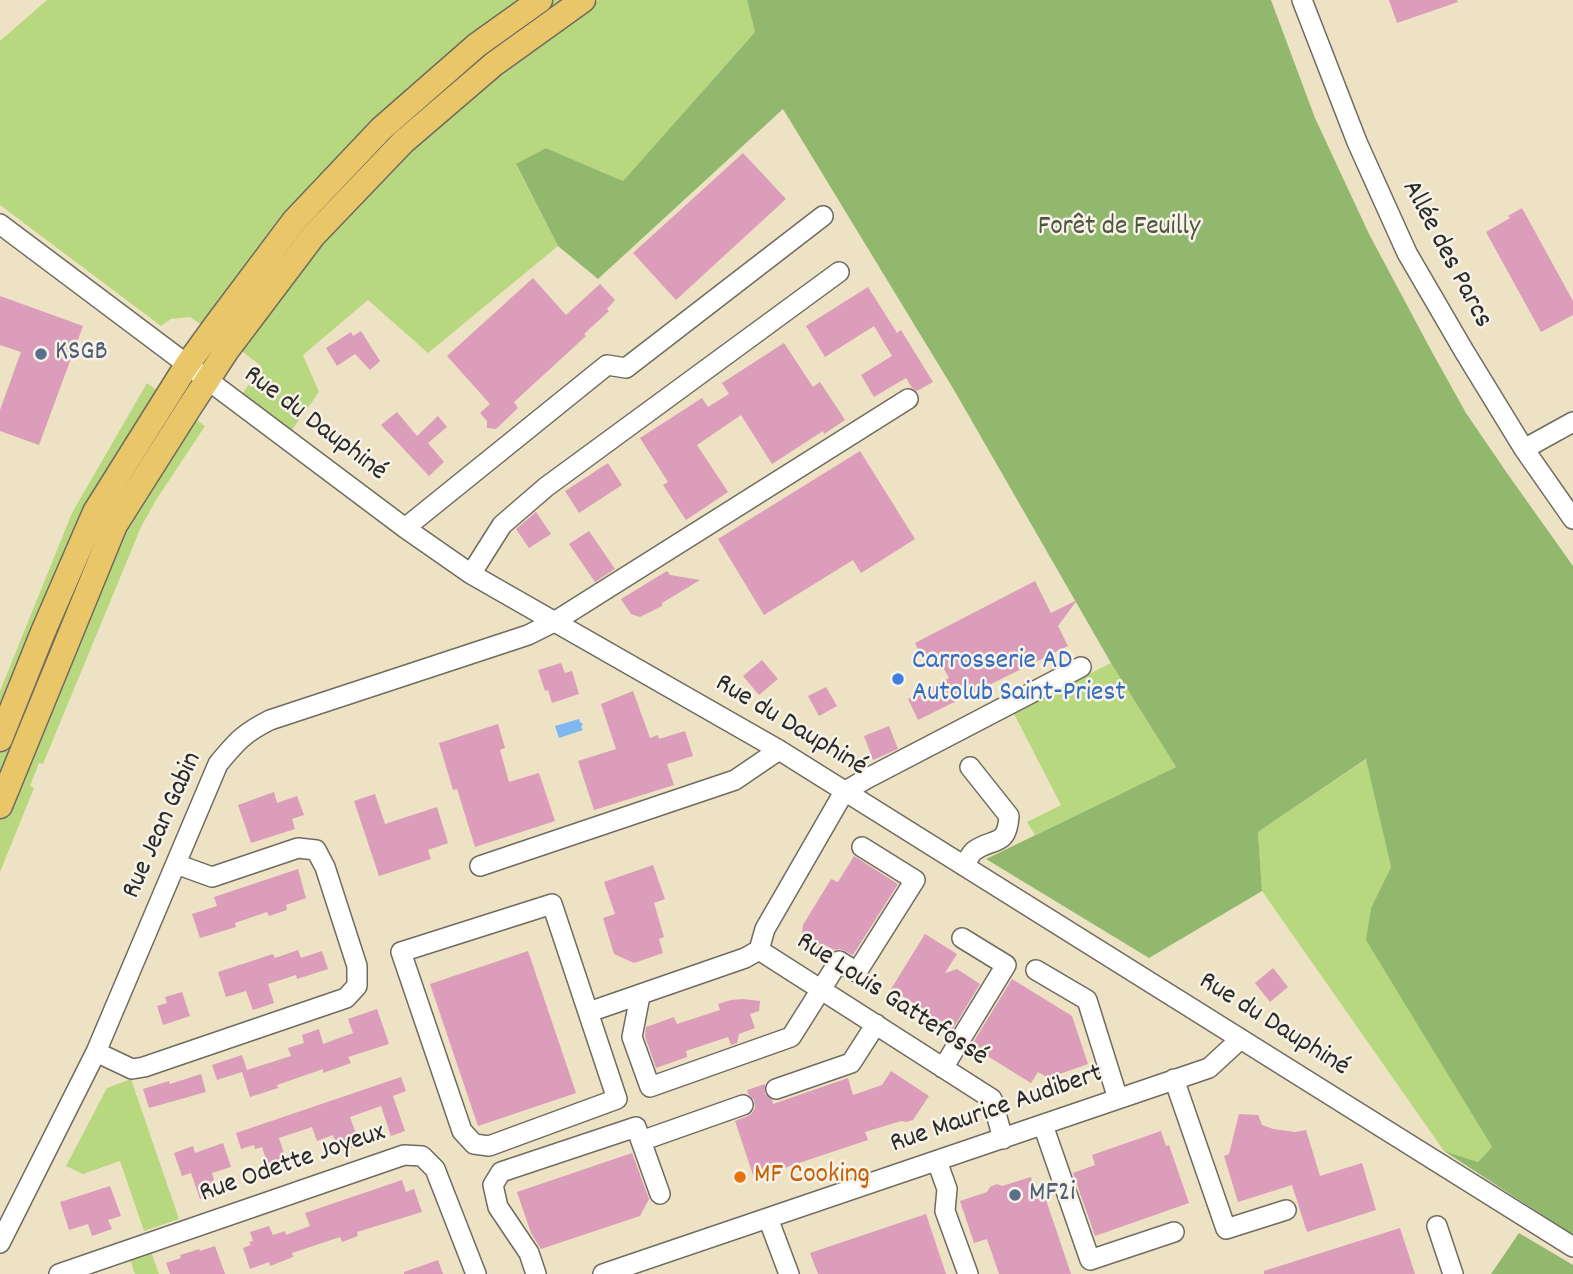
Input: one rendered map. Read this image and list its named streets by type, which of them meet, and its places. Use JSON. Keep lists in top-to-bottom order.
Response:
{
  "streets": {
    "street": [
      "Allée des Parcs",
      "Rue du Dauphiné",
      "Rue Jean Gabin",
      "Rue Louis Gattefossé",
      "Rue Maurice Audibert",
      "Rue Odette Joyeux"
    ]
  },
  "crossings": [
    ["Rue du Dauphiné", "Rue Jean Gabin"],
    ["Rue du Dauphiné", "Rue Louis Gattefossé"],
    ["Rue du Dauphiné", "Rue Maurice Audibert"],
    ["Rue Louis Gattefossé", "Rue Maurice Audibert"]
  ],
  "parks": ["Forêt de Feuilly"],
  "places": [
    "KSGB",
    "Carrosserie AD Autolub Saint-Priest",
    "MF Cooking",
    "MF2i"
  ]
}
